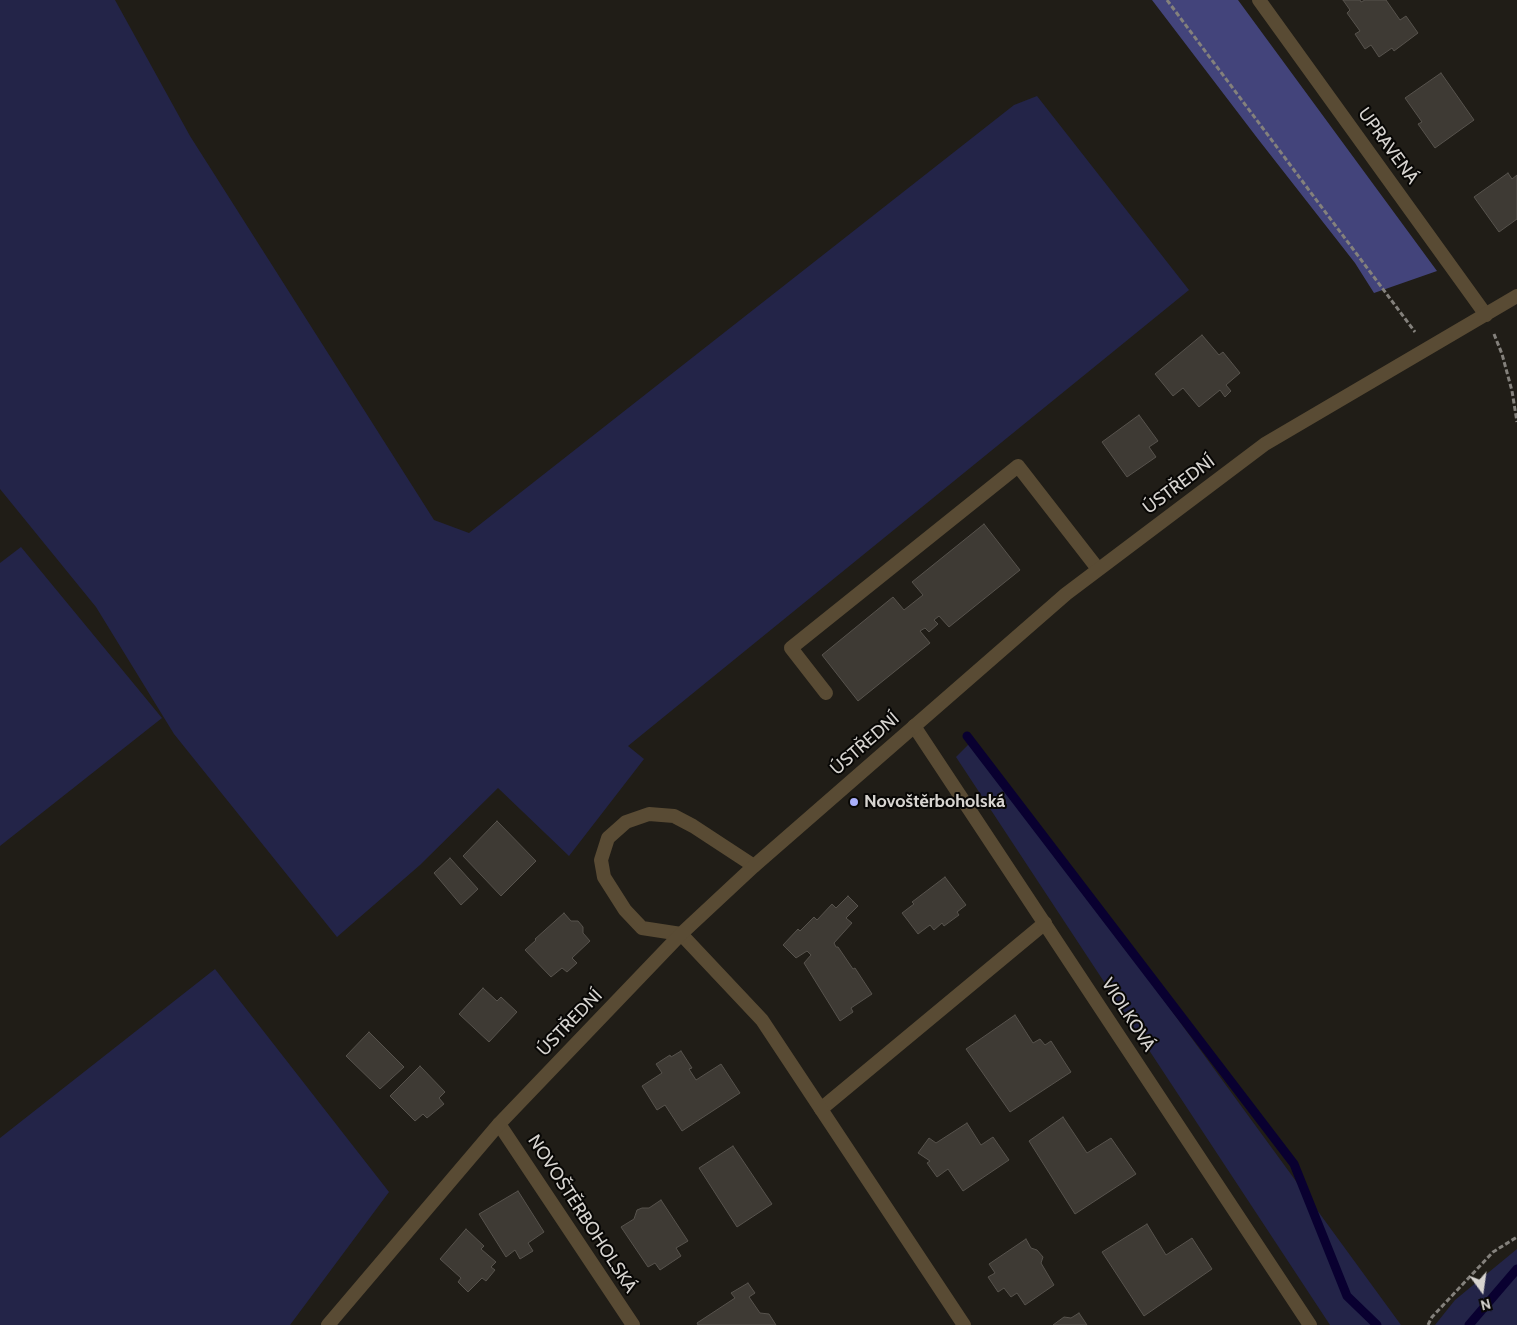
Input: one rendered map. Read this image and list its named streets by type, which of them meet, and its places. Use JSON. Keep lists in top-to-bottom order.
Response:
{
  "streets": {
    "street": [
      "UPRAVENÁ",
      "ÚSTŘEDNÍ",
      "VIOLKOVÁ",
      "NOVOŠTĚRBOHOLSKÁ"
    ]
  },
  "crossings": [
    ["UPRAVENÁ", "ÚSTŘEDNÍ"],
    ["ÚSTŘEDNÍ", "VIOLKOVÁ"],
    ["ÚSTŘEDNÍ", "NOVOŠTĚRBOHOLSKÁ"]
  ],
  "places": ["Novoštěrboholská"],
  "north": "bottom"
}
